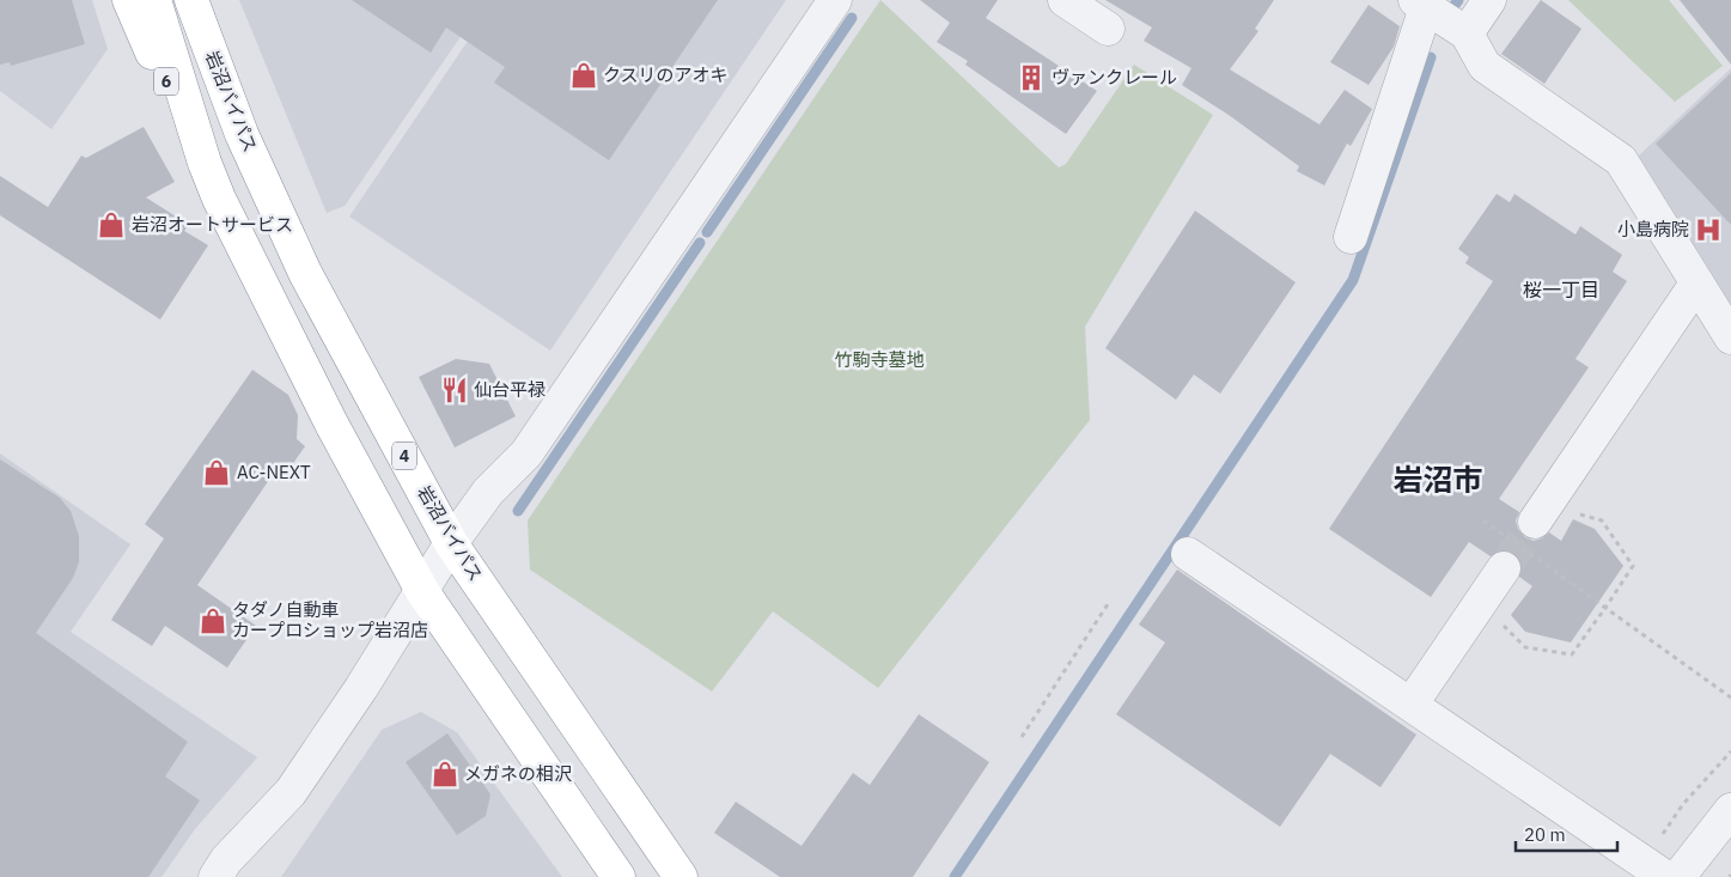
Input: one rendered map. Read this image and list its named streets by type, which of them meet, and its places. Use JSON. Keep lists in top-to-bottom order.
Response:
{
  "streets": {
    "highway": ["6", "岩沼バイパス", "4"]
  },
  "districts": ["桜一丁目", "岩沼市"],
  "parks": ["竹駒寺墓地"],
  "places": {
    "shop": [
      "クスリのアオキ",
      "岩沼オートサービス",
      "AC-NEXT",
      "タダノ自動車 カープロショップ岩沼店",
      "メガネの相沢"
    ],
    "building": ["ヴァンクレール"],
    "hospital": ["小島病院"],
    "restaurant": ["仙台平禄"]
  },
  "scale_bar": "20 m"
}
